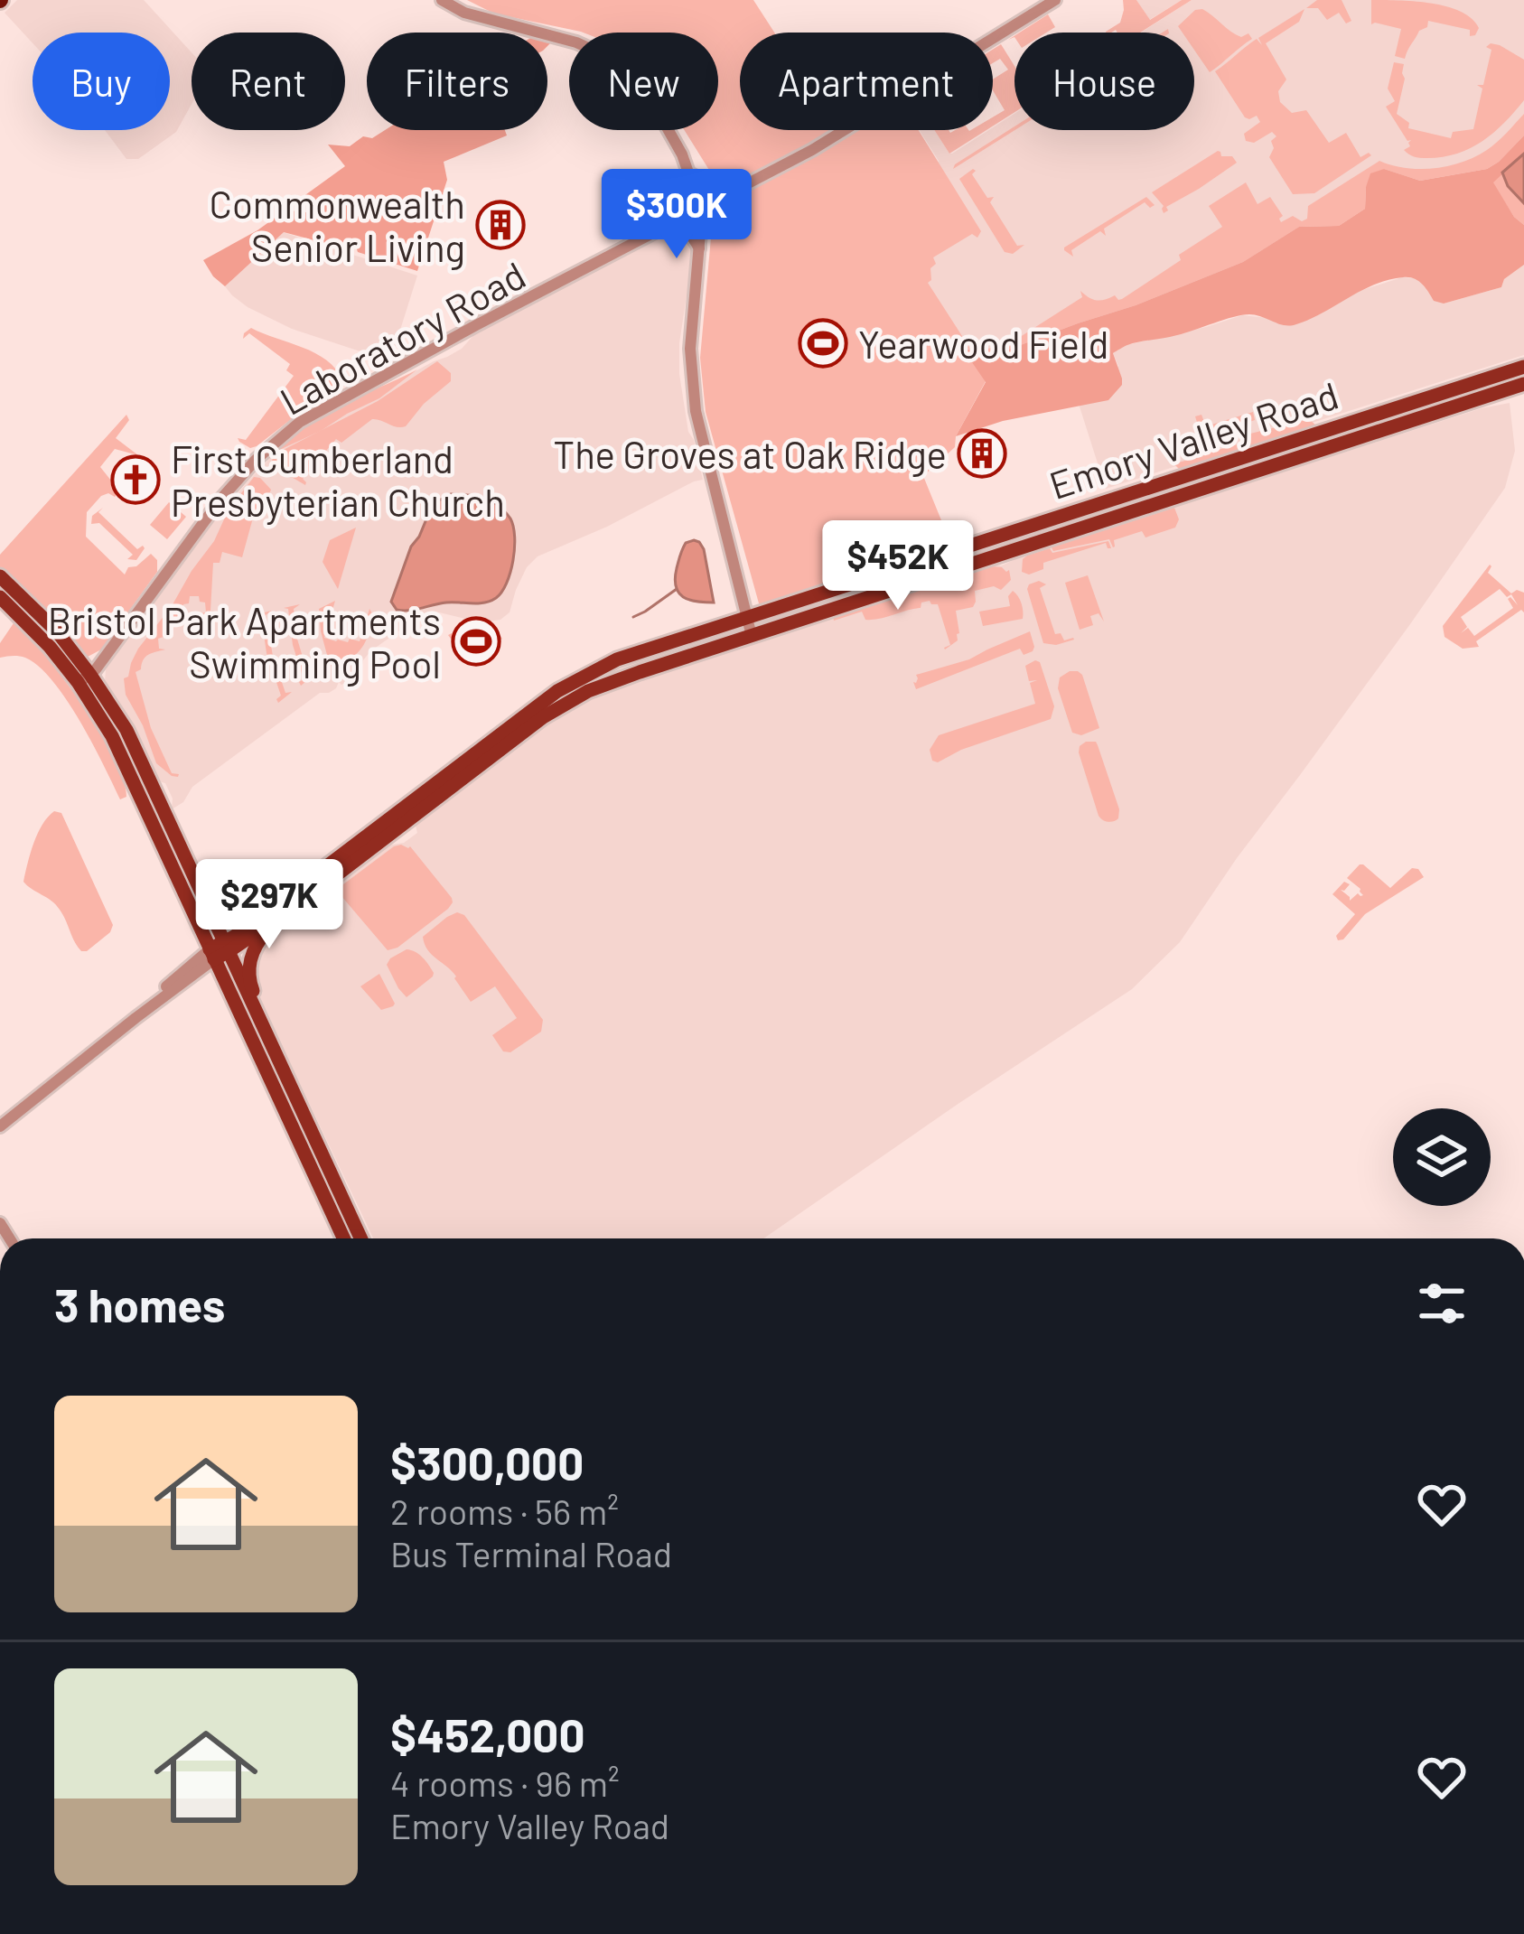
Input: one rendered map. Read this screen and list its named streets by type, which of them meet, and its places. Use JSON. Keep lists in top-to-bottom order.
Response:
{
  "streets": {
    "main road": ["Emory Valley Road"],
    "street": ["Laboratory Road"]
  },
  "places": {
    "building": ["Commonwealth Senior Living", "The Groves at Oak Ridge"],
    "sports": ["Yearwood Field", "Bristol Park Apartments Swimming Pool"],
    "church": ["First Cumberland Presbyterian Church"]
  },
  "page": {
    "chip": [
      "Buy",
      "Rent",
      "Filters",
      "New",
      "Apartment",
      "House"
    ],
    "price": ["$300K", "$452K", "$297K"],
    "heading": "3 homes",
    "list": [
      {
        "name": "$300,000",
        "note": "2 rooms · 56 m² · Bus Terminal Road"
      },
      {
        "name": "$452,000",
        "note": "4 rooms · 96 m² · Emory Valley Road"
      }
    ]
  }
}
